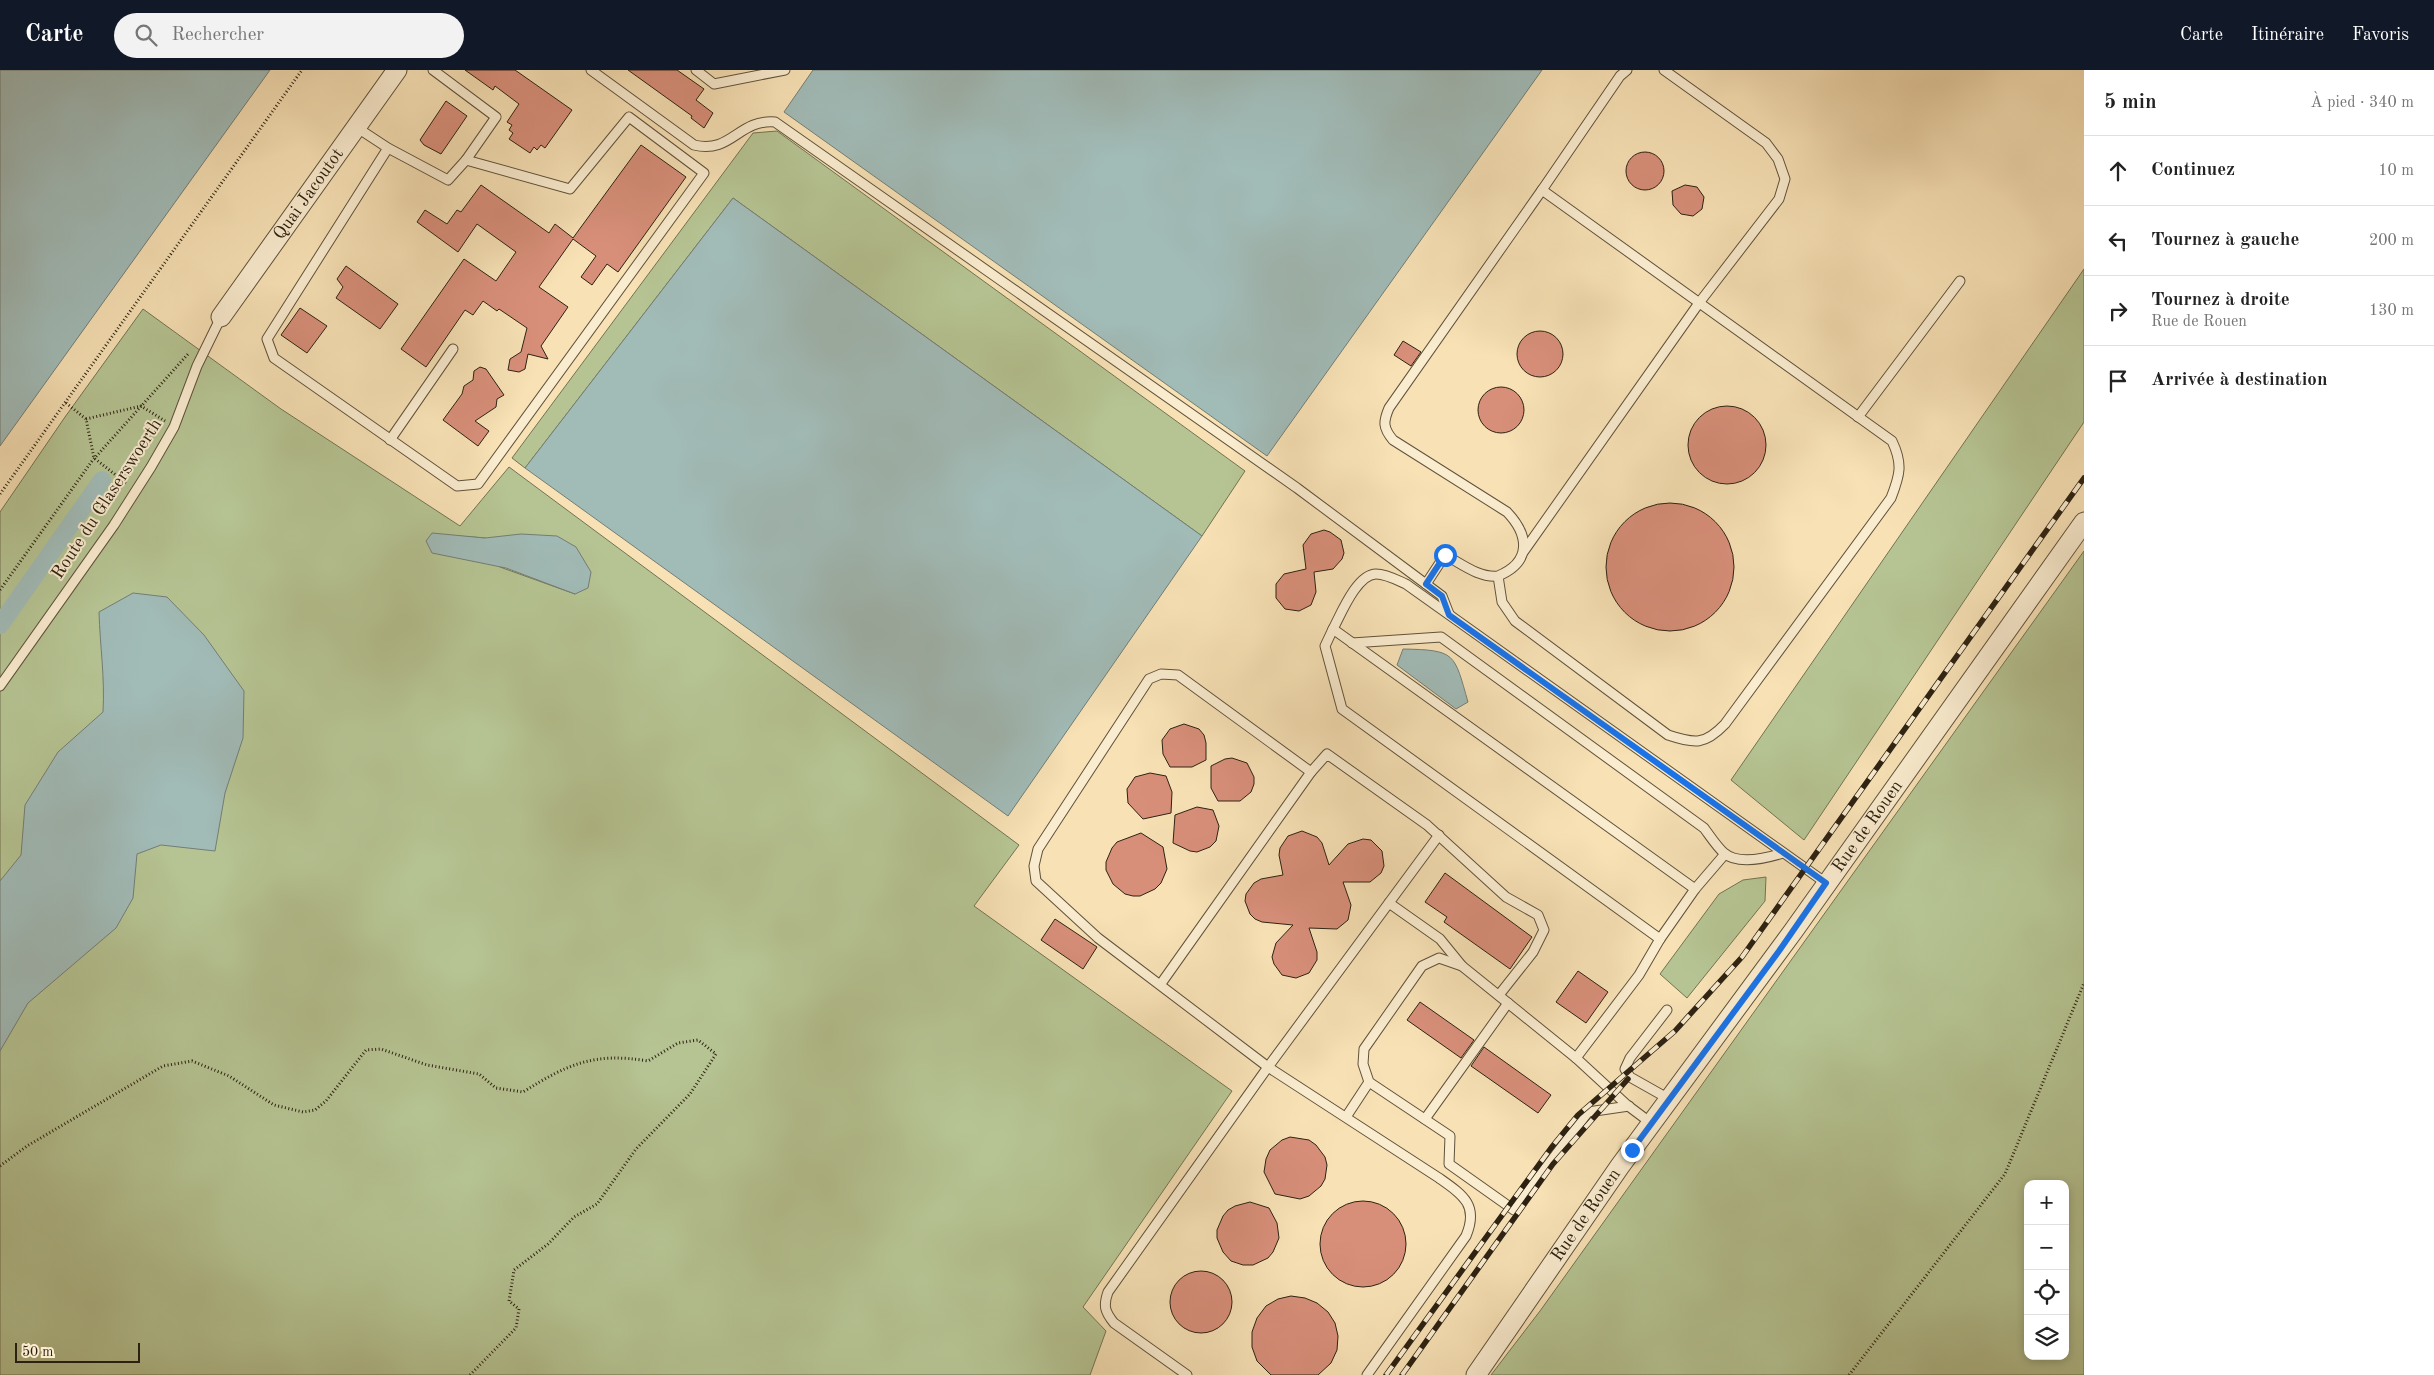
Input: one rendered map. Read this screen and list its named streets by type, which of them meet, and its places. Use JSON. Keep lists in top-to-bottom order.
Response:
{
  "streets": {
    "street": ["Quai Jacoutot", "Rue de Rouen"],
    "lane": ["Route du Glaserswoerth"]
  },
  "crossings": [
    ["Quai Jacoutot", "Route du Glaserswoerth"]
  ],
  "scale_bar": "50 m",
  "page": {
    "header": "Carte",
    "search": "Rechercher",
    "nav": ["Carte", "Itinéraire", "Favoris"],
    "heading": ["5 min", "À pied · 340 m"],
    "list": [
      ["Continuez", "10 m"],
      ["Tournez à gauche", "200 m"],
      ["Tournez à droite", "Rue de Rouen", "130 m"],
      "Arrivée à destination"
    ],
    "map_buttons": ["+", "−"],
    "scale": "50 m"
  }
}
